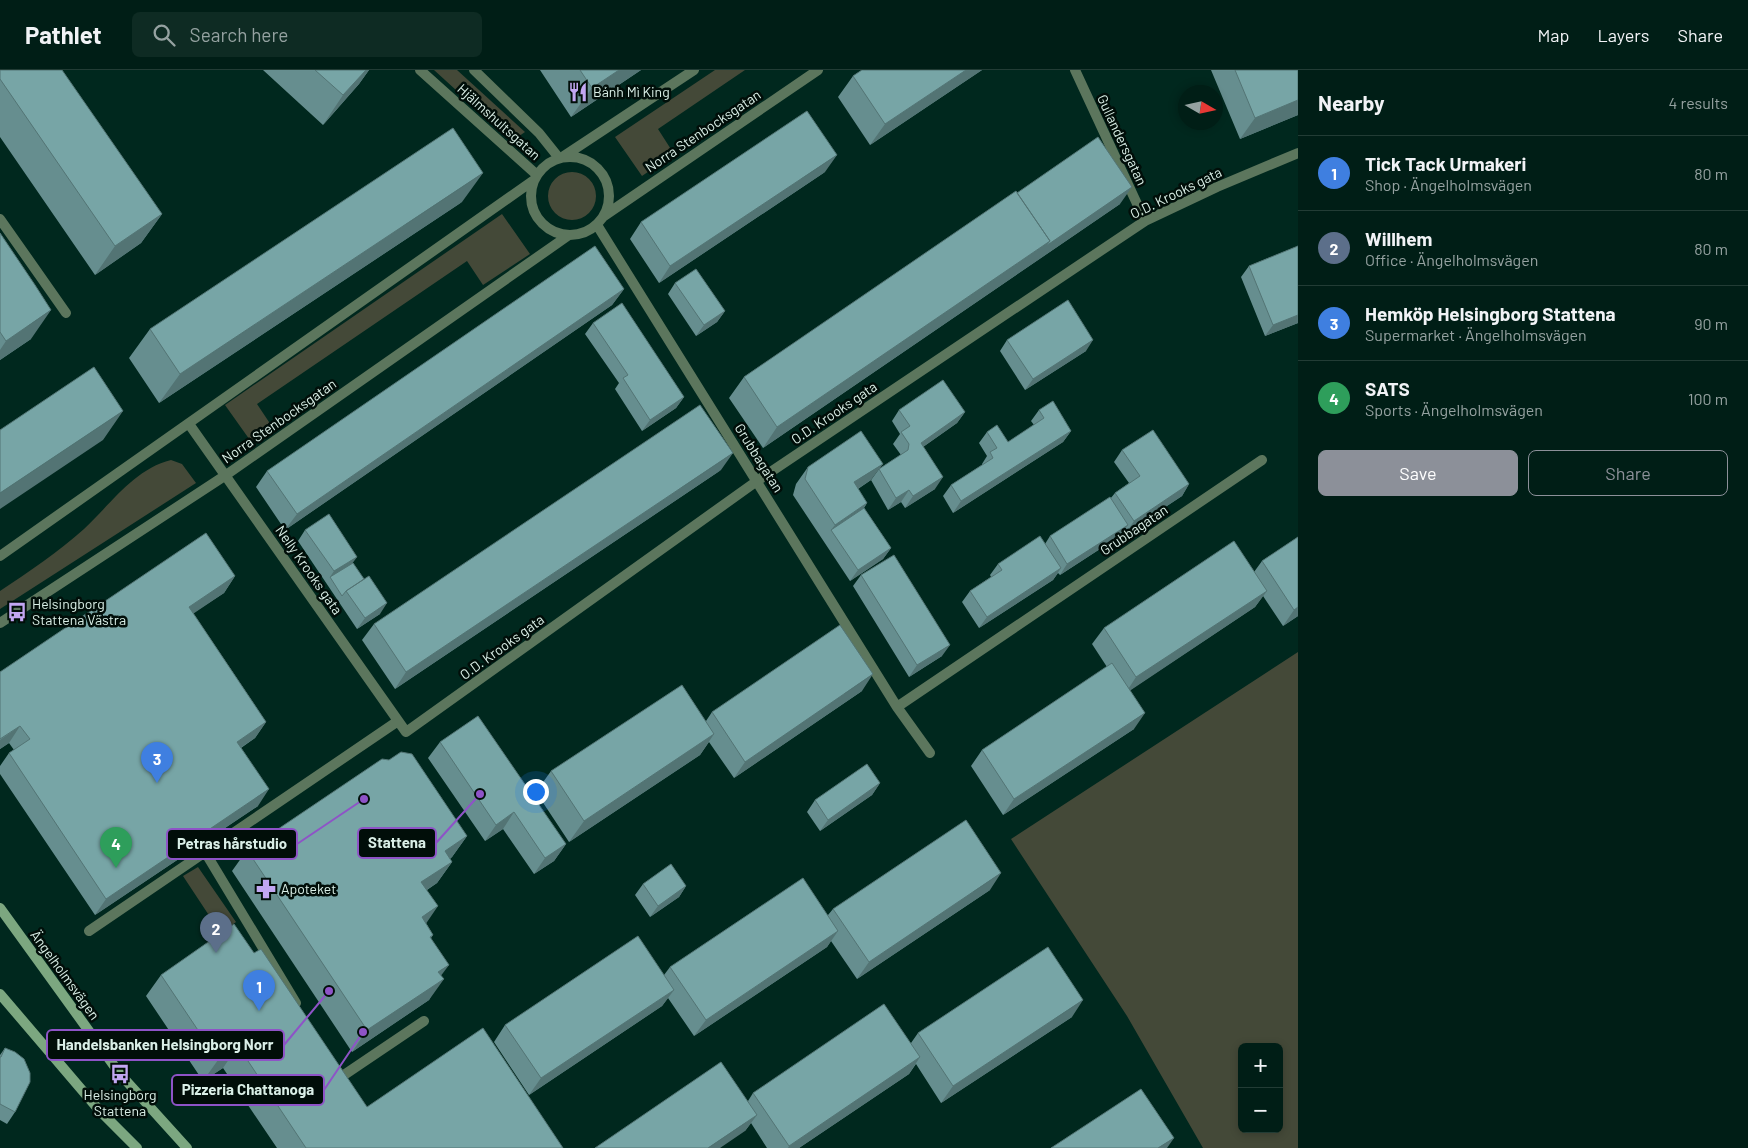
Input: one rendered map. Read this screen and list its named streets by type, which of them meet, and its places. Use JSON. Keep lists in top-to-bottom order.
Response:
{
  "streets": {
    "main road": ["Ängelholmsvägen"],
    "street": [
      "Hjälmshultsgatan",
      "Norra Stenbocksgatan",
      "Gullandersgatan",
      "O.D. Krooks gata",
      "Grubbagatan",
      "Nelly Krooks gata"
    ]
  },
  "crossings": [
    ["Hjälmshultsgatan", "Norra Stenbocksgatan"],
    ["Hjälmshultsgatan", "Grubbagatan"],
    ["Norra Stenbocksgatan", "Grubbagatan"],
    ["Norra Stenbocksgatan", "Nelly Krooks gata"],
    ["Gullandersgatan", "O.D. Krooks gata"],
    ["O.D. Krooks gata", "Grubbagatan"],
    ["O.D. Krooks gata", "Nelly Krooks gata"]
  ],
  "places": {
    "restaurant": ["Bánh Mì King"],
    "bus stop": ["Helsingborg Stattena Västra", "Helsingborg Stattena"],
    "other": [
      "Stattena",
      "Petras hårstudio",
      "Handelsbanken Helsingborg Norr",
      "Pizzeria Chattanoga"
    ],
    "pharmacy": ["Apoteket"]
  },
  "north": "right",
  "page": {
    "header": "Pathlet",
    "search": "Search here",
    "nav": ["Map", "Layers", "Share"],
    "heading": ["Nearby", "4 results"],
    "list": [
      {
        "mark": "1",
        "name": "Tick Tack Urmakeri",
        "note": "Shop · Ängelholmsvägen",
        "value": "80 m"
      },
      {
        "mark": "2",
        "name": "Willhem",
        "note": "Office · Ängelholmsvägen",
        "value": "80 m"
      },
      {
        "mark": "3",
        "name": "Hemköp Helsingborg Stattena",
        "note": "Supermarket · Ängelholmsvägen",
        "value": "90 m"
      },
      {
        "mark": "4",
        "name": "SATS",
        "note": "Sports · Ängelholmsvägen",
        "value": "100 m"
      }
    ],
    "buttons": ["Save", "Share"],
    "pins": [
      "3",
      "4",
      "2",
      "1"
    ],
    "map_buttons": ["+", "−"]
  }
}
